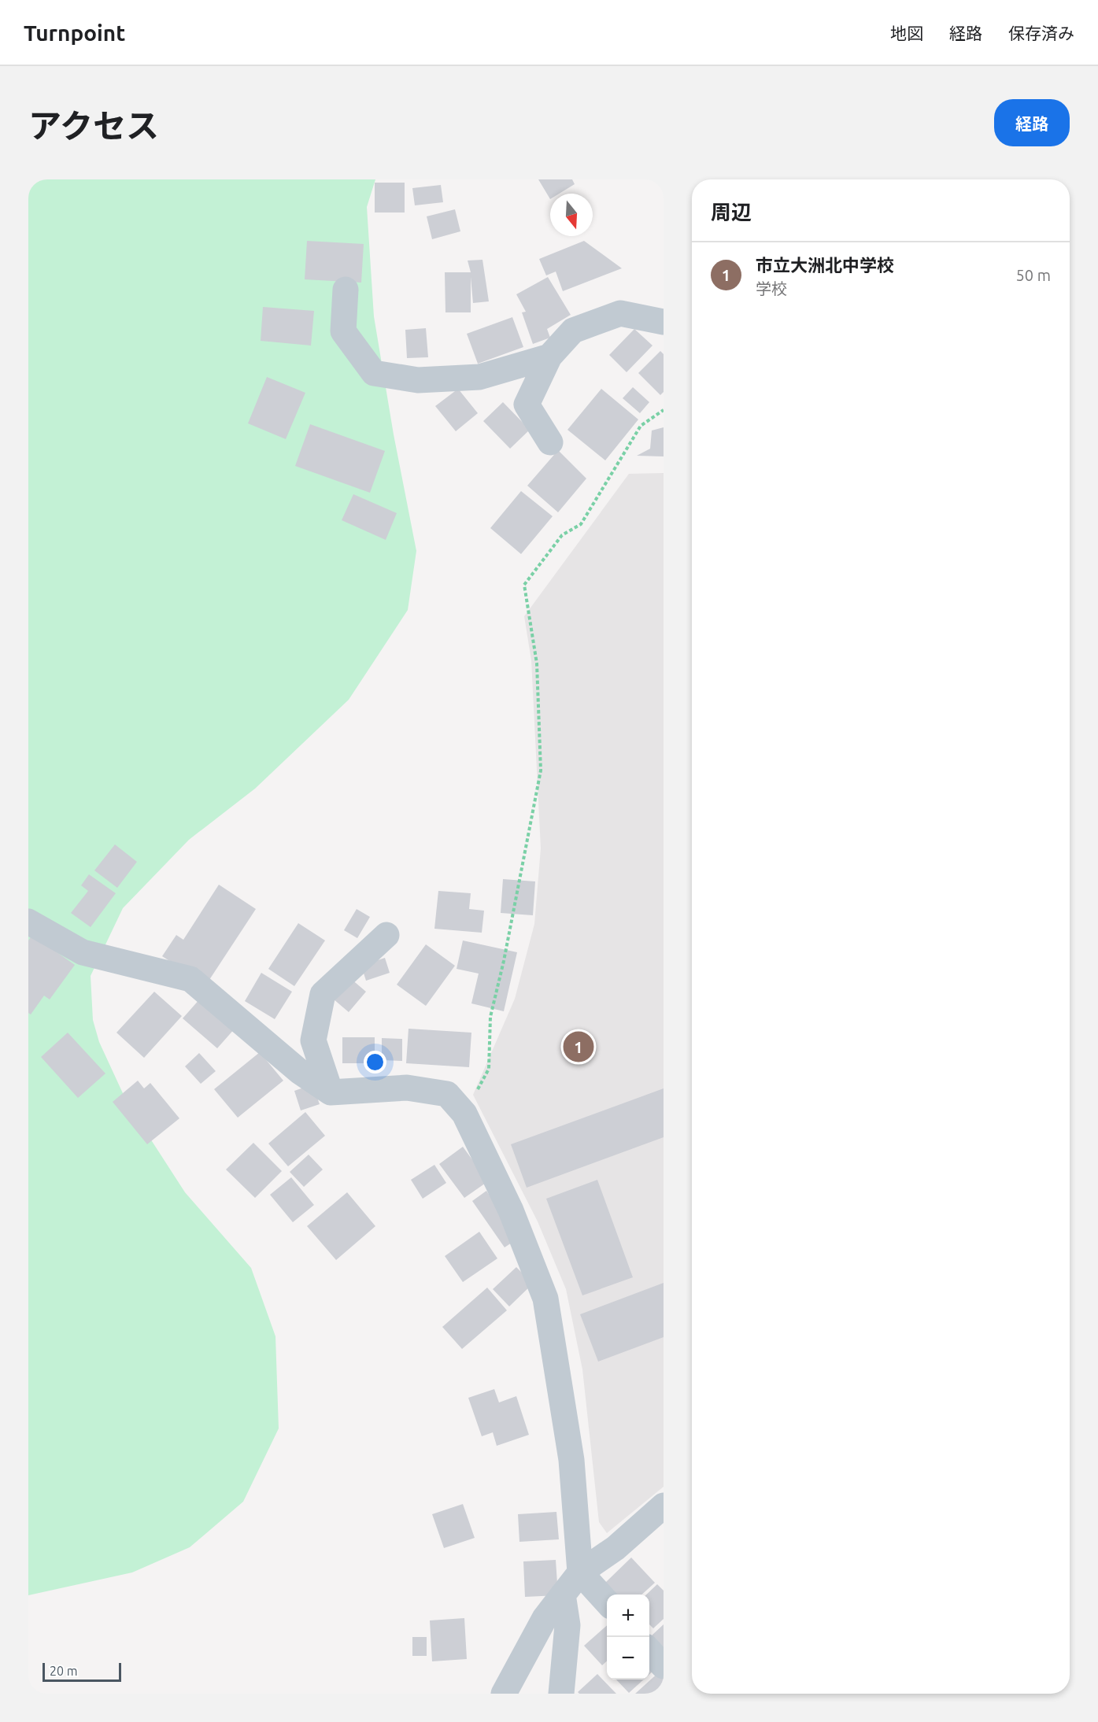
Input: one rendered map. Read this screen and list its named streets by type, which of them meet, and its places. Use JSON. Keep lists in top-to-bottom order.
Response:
{
  "scale_bar": "20 m",
  "north": "bottom",
  "page": {
    "header": "Turnpoint",
    "nav": ["地図", "経路", "保存済み"],
    "title": "アクセス",
    "buttons": "経路",
    "heading": "周辺",
    "list": [
      {
        "mark": "1",
        "name": "市立大洲北中学校",
        "note": "学校",
        "value": "50 m"
      }
    ],
    "pins": "1",
    "map_buttons": ["+", "−"],
    "scale": "20 m"
  }
}
